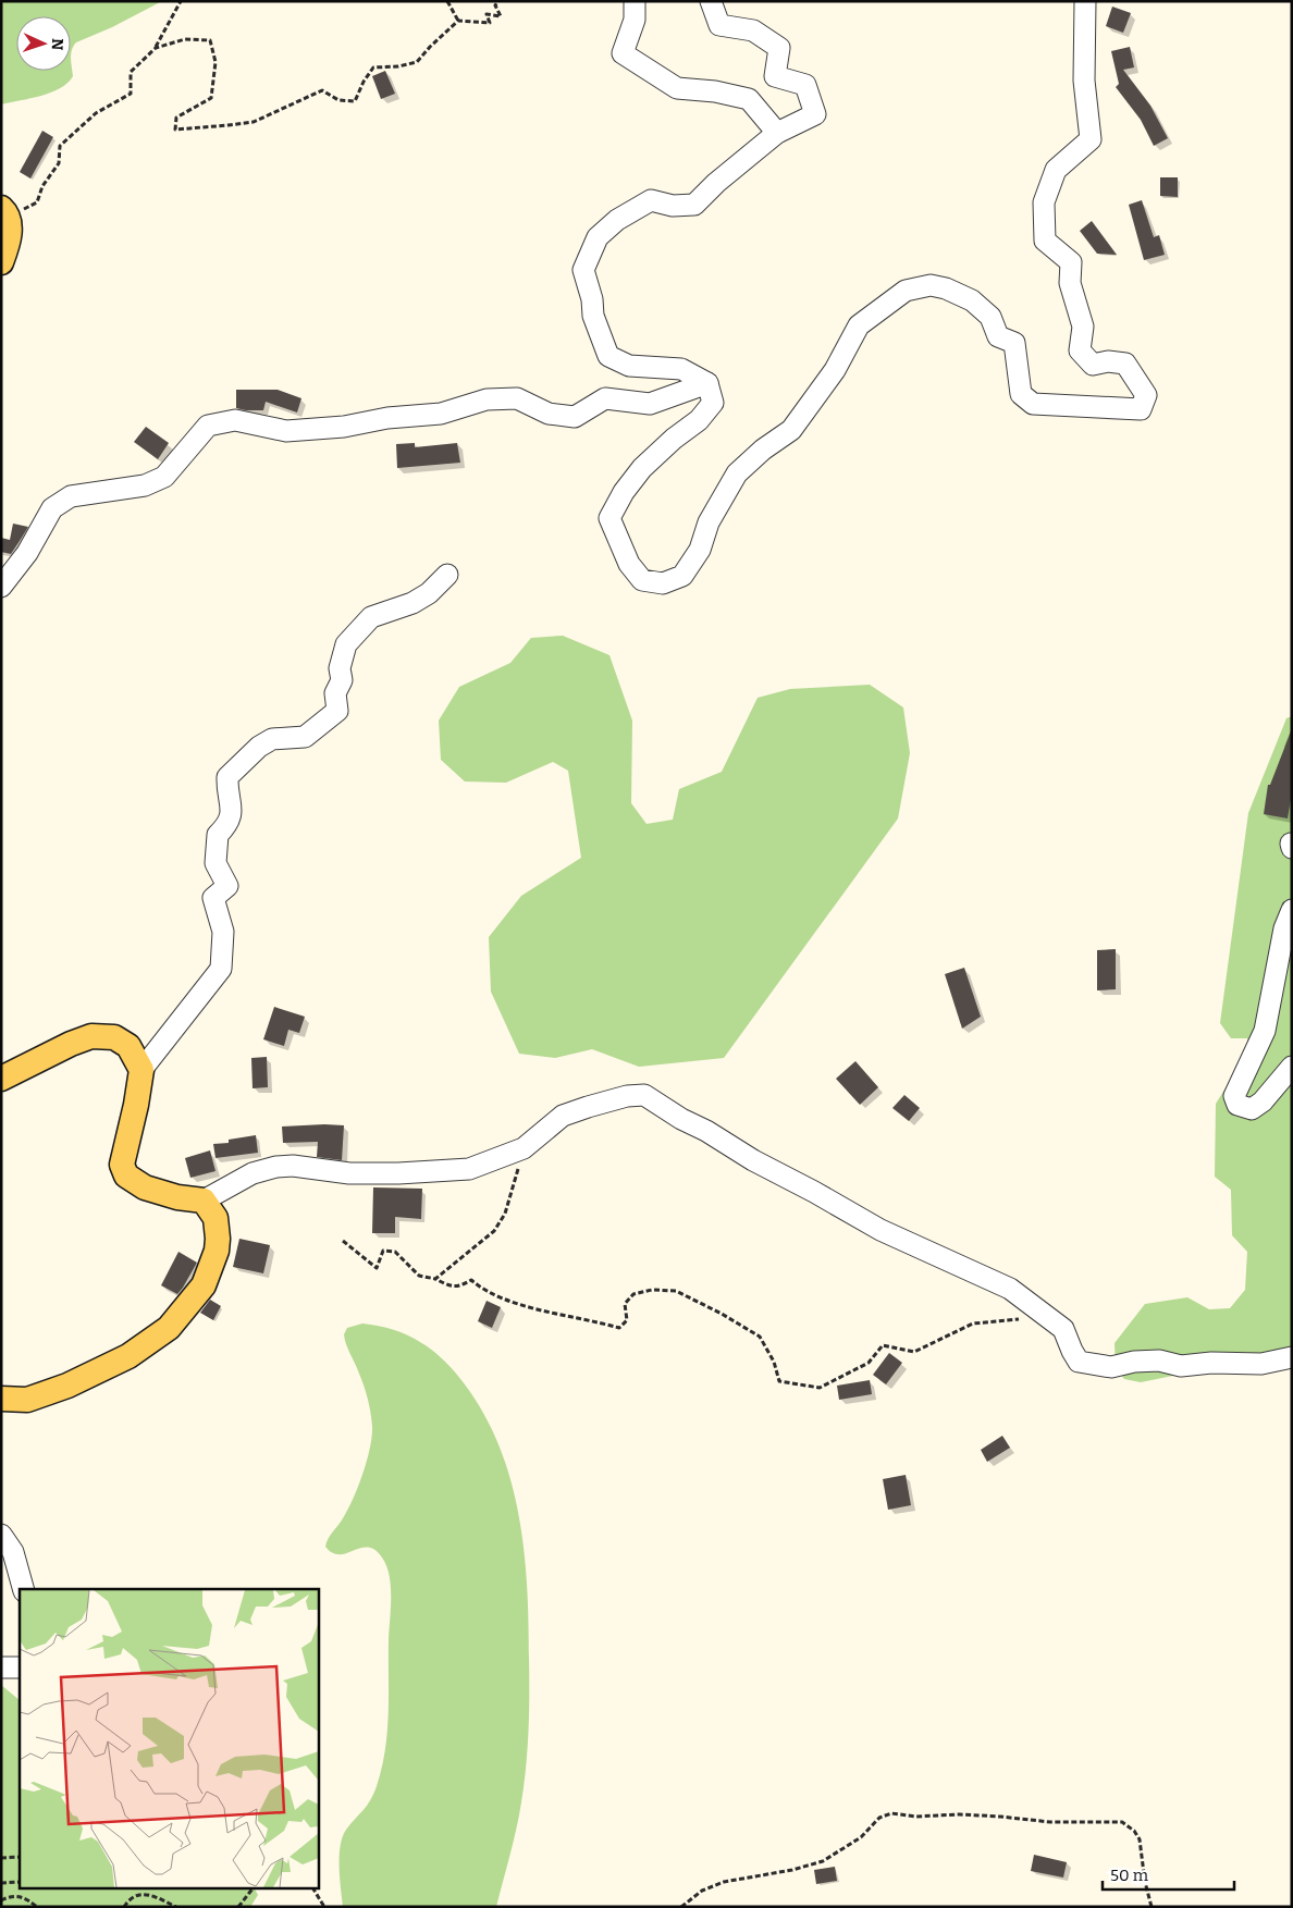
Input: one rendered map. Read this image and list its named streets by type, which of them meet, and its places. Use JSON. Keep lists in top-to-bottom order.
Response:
{
  "scale_bar": "50 m",
  "north": "right"
}
